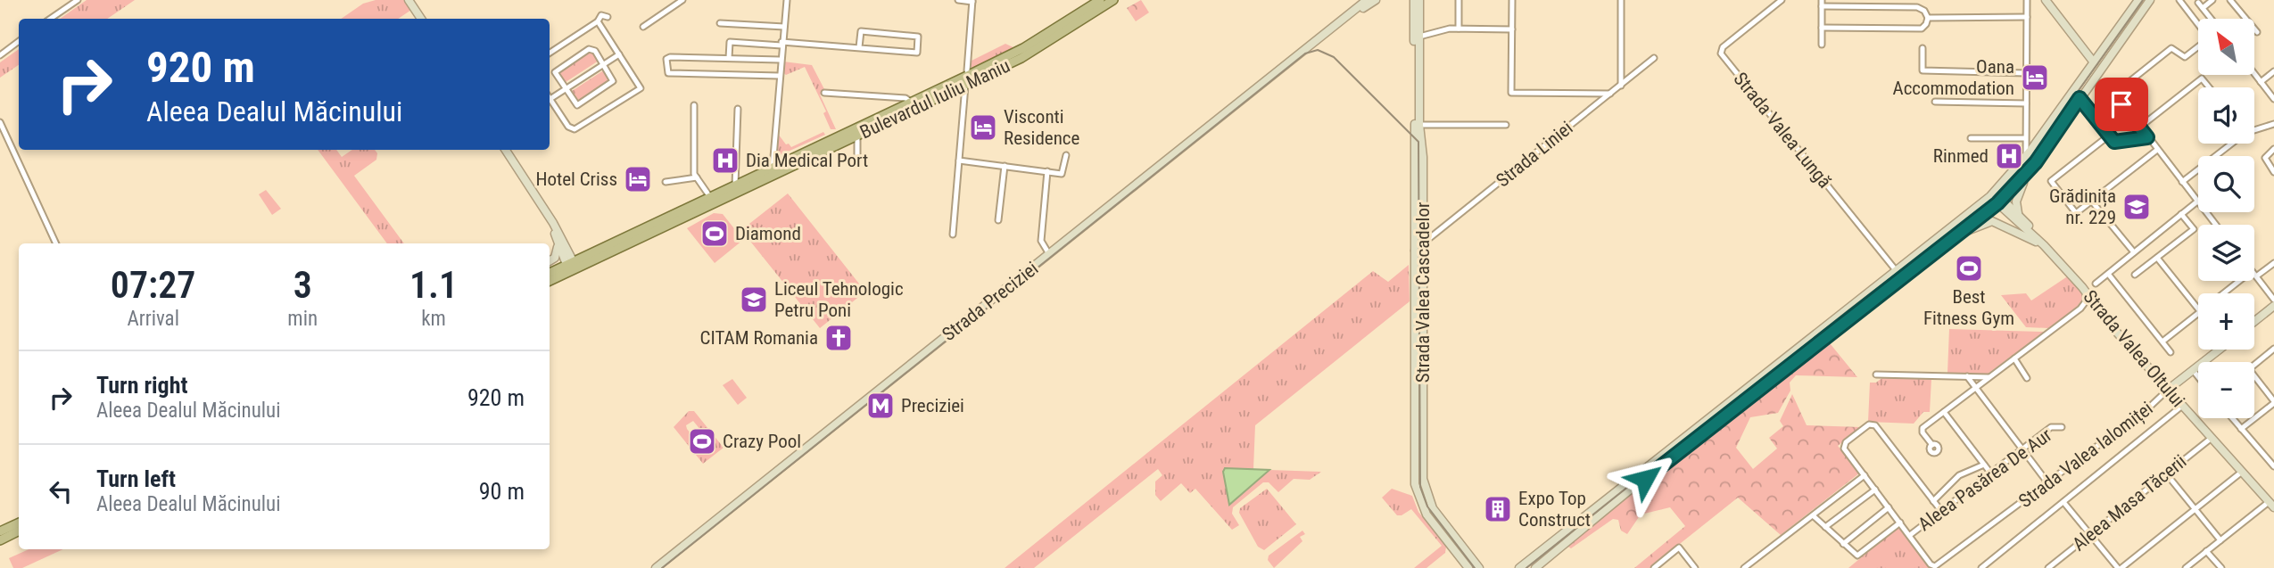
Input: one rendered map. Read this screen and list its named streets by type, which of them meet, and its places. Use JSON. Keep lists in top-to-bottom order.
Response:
{
  "streets": {
    "main road": [
      "Bulevardul Iuliu Maniu",
      "Strada Valea Cascadelor",
      "Strada Preciziei",
      "Strada Valea Oltului",
      "Strada Valea Ialomiței"
    ],
    "street": [
      "Strada Valea Lungă",
      "Strada Liniei",
      "Aleea Pasărea De Aur",
      "Aleea Masa Tăcerii"
    ]
  },
  "crossings": [
    ["Strada Liniei", "Strada Valea Cascadelor"],
    ["Strada Valea Oltului", "Strada Valea Ialomiței"],
    ["Strada Valea Oltului", "Aleea Masa Tăcerii"],
    ["Strada Valea Ialomiței", "Aleea Pasărea De Aur"]
  ],
  "places": {
    "hotel": ["Oana Accommodation", "Visconti Residence", "Hotel Criss"],
    "hospital": ["Rinmed", "Dia Medical Port"],
    "school or university": ["Grădinița nr. 229", "Liceul Tehnologic Petru Poni"],
    "sports": ["Diamond", "Best Fitness Gym", "Crazy Pool"],
    "church": ["CITAM Romania"],
    "metro station": ["Preciziei"],
    "building": ["Expo Top Construct"]
  },
  "north": "top left",
  "page": {
    "map_buttons": ["+", "−"],
    "turn": ["920 m", "Aleea Dealul Măcinului"],
    "eta": [
      "07:27",
      "Arrival",
      "3",
      "min",
      "1.1",
      "km"
    ],
    "list": [
      {
        "name": "Turn right",
        "note": "Aleea Dealul Măcinului",
        "value": "920 m"
      },
      {
        "name": "Turn left",
        "note": "Aleea Dealul Măcinului",
        "value": "90 m"
      }
    ]
  }
}
